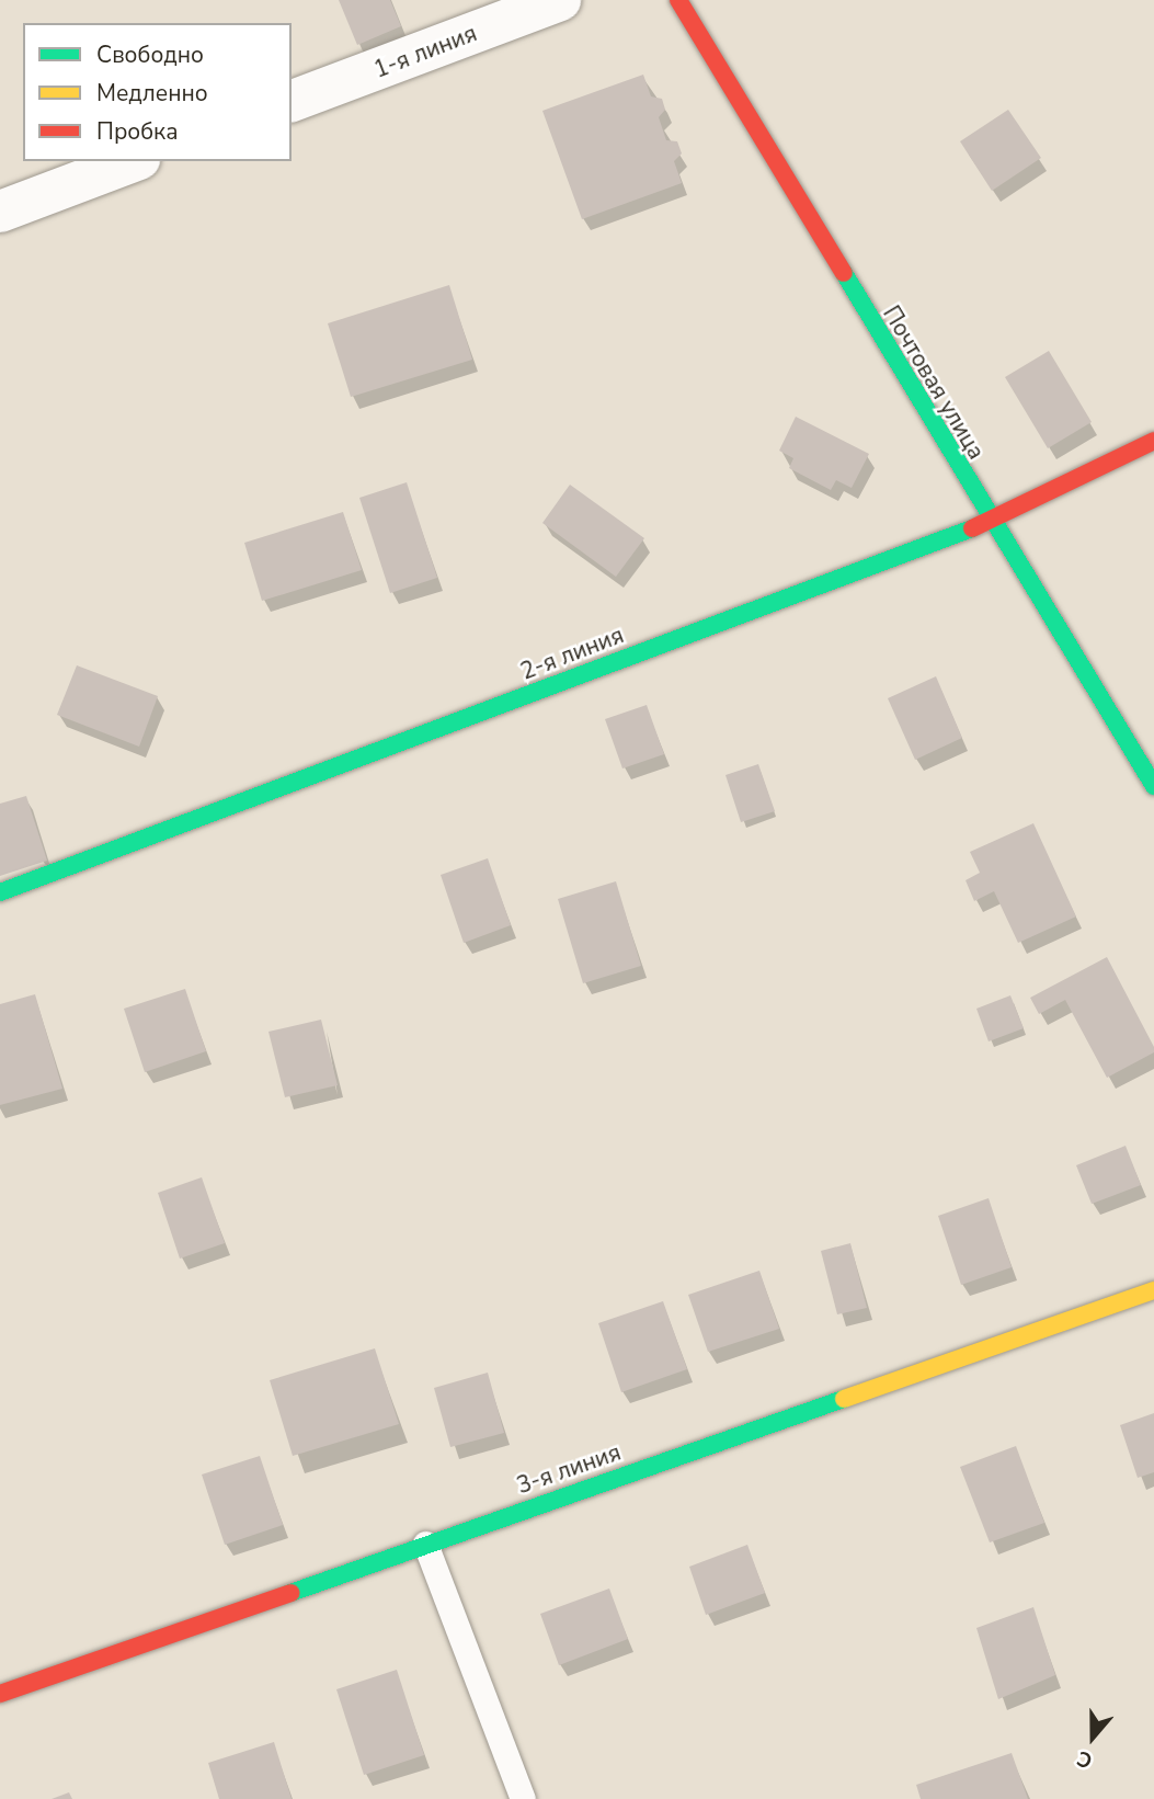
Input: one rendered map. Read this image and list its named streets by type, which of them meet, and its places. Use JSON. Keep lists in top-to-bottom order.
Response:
{
  "streets": {
    "street": [
      "1-я линия",
      "Почтовая улица",
      "2-я линия",
      "3-я линия"
    ]
  },
  "crossings": [
    ["Почтовая улица", "2-я линия"]
  ],
  "legend": ["Свободно", "Медленно", "Пробка"],
  "north": "bottom"
}
